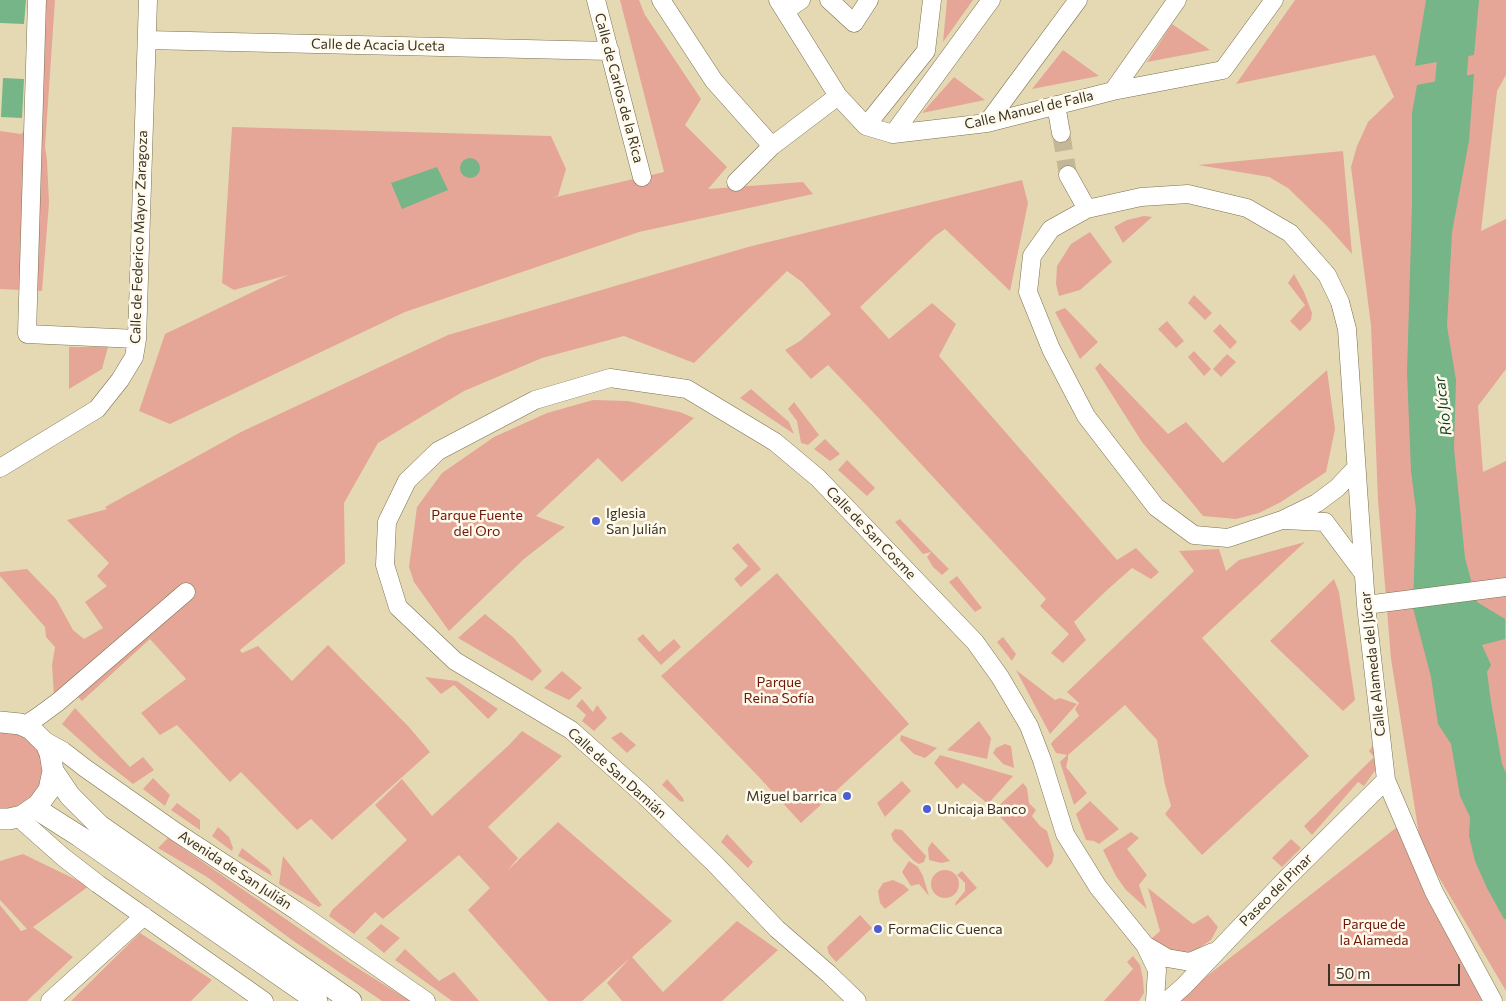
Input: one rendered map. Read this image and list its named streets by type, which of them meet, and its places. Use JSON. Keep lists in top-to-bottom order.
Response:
{
  "streets": {
    "street": [
      "Calle de Acacia Uceta",
      "Calle de Carlos de la Rica",
      "Calle Manuel de Falla",
      "Calle de Federico Mayor Zaragoza",
      "Calle de San Cosme",
      "Calle Alameda del Júcar",
      "Calle de San Damián",
      "Avenida de San Julián",
      "Paseo del Pinar"
    ]
  },
  "crossings": [
    ["Calle de Acacia Uceta", "Calle de Carlos de la Rica"],
    ["Calle de Acacia Uceta", "Calle de Federico Mayor Zaragoza"],
    ["Calle de San Cosme", "Calle de San Damián"],
    ["Calle de San Cosme", "Paseo del Pinar"],
    ["Calle Alameda del Júcar", "Paseo del Pinar"]
  ],
  "water": ["Río Júcar"],
  "parks": ["Parque Fuente del Oro", "Parque Reina Sofía", "Parque de la Alameda"],
  "places": [
    "Iglesia San Julián",
    "Miguel barrica",
    "Unicaja Banco",
    "FormaClic Cuenca"
  ],
  "scale_bar": "50 m"
}
